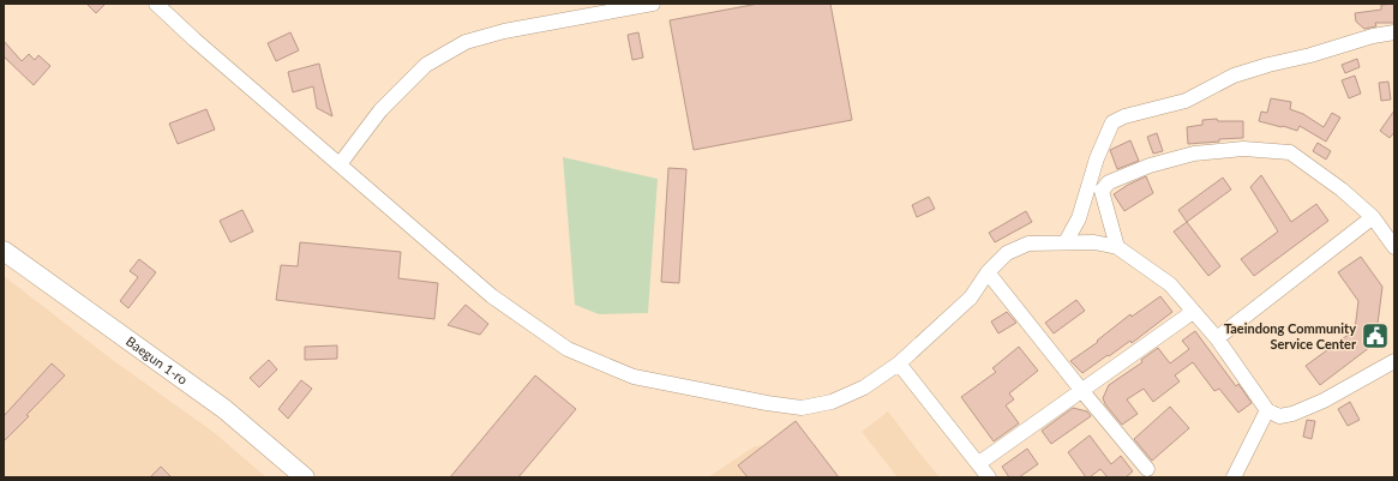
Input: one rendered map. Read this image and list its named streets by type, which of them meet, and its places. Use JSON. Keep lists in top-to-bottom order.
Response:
{
  "streets": {
    "main road": ["Baegun 1-ro"]
  },
  "places": {
    "public building": ["Taeindong Community Service Center"]
  }
}
